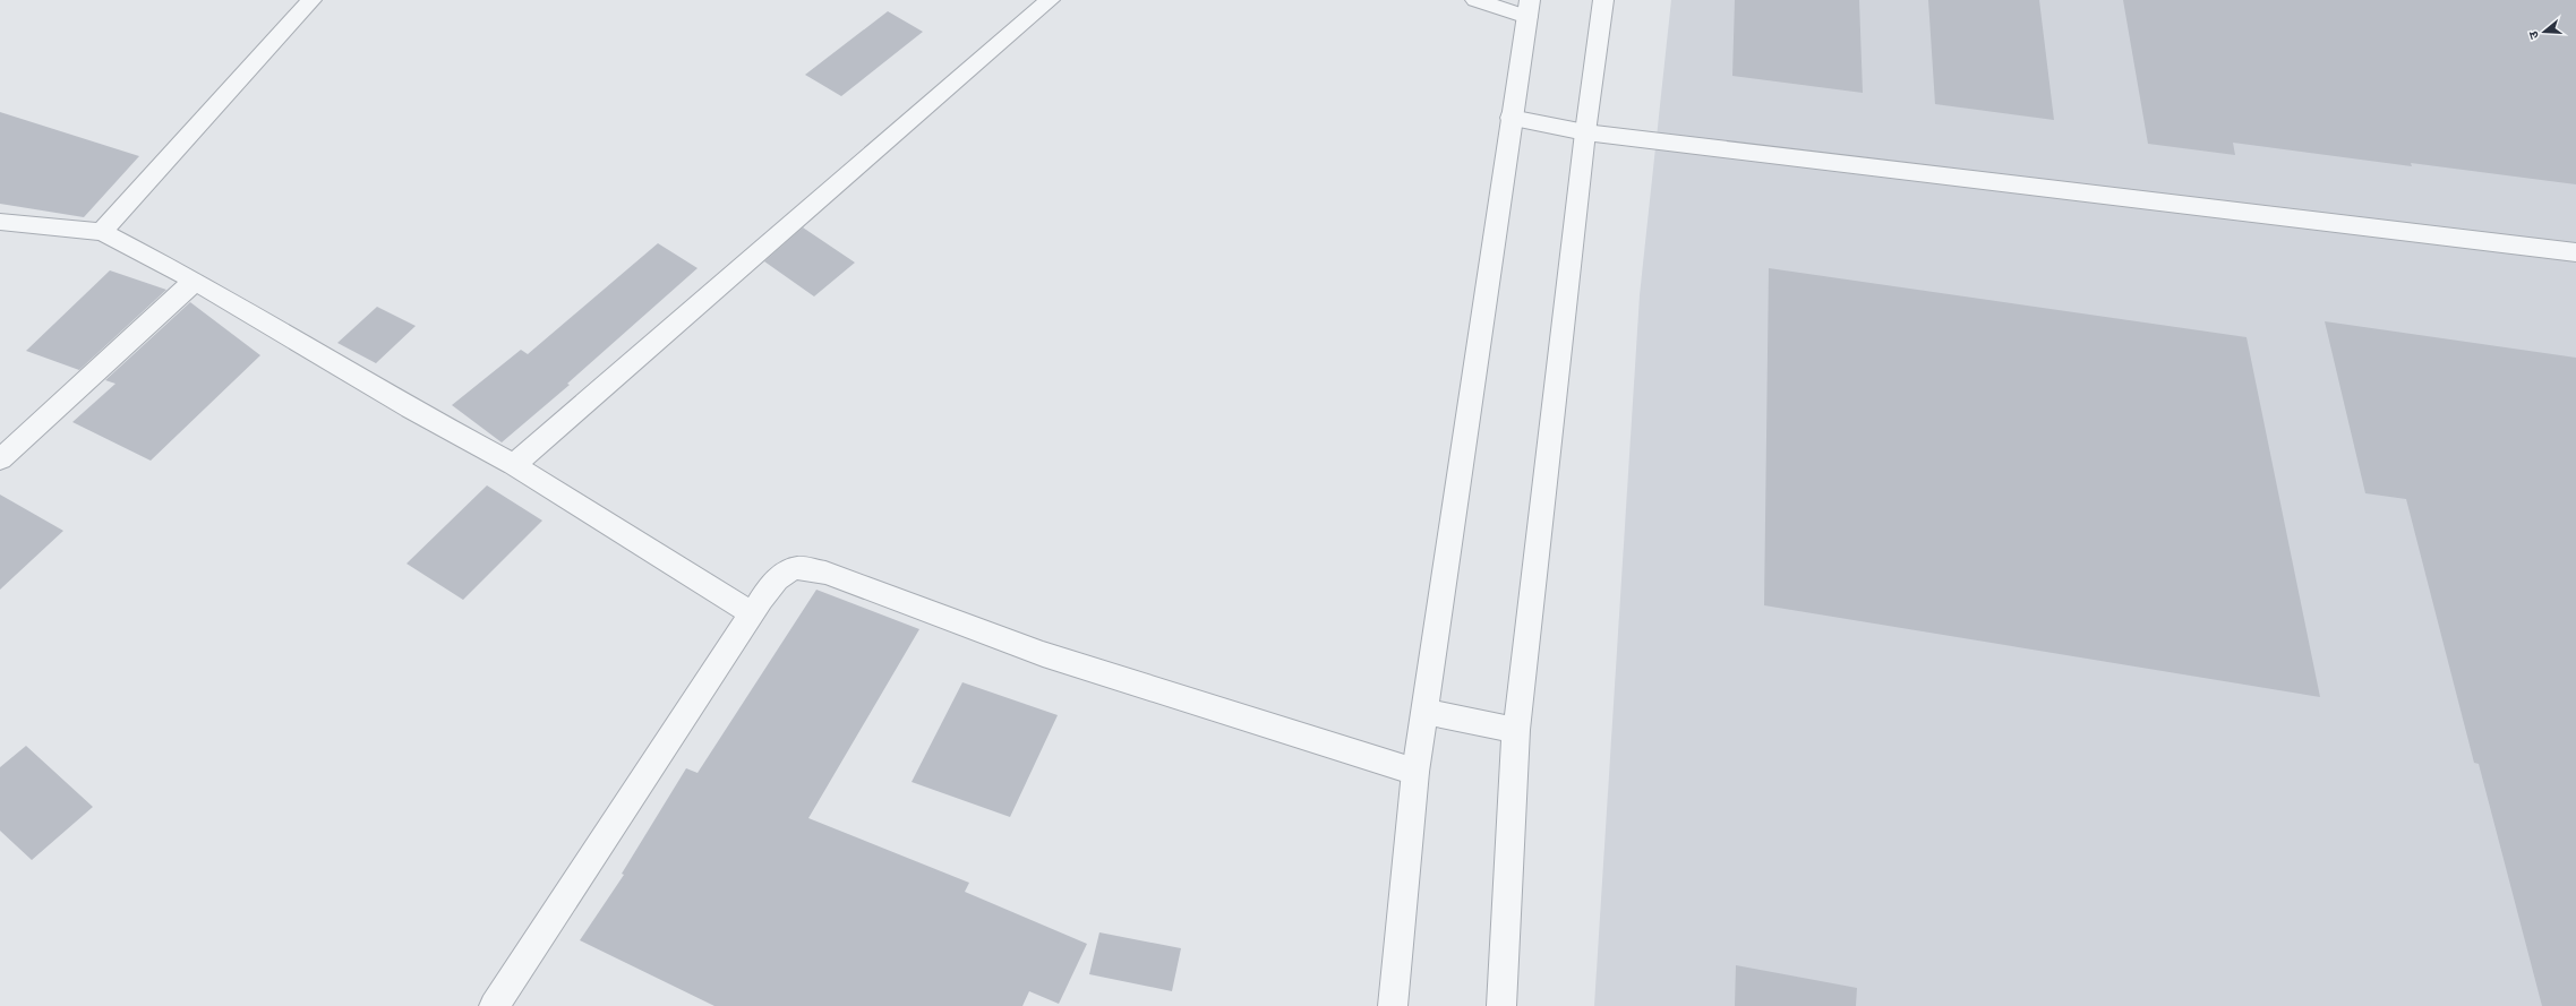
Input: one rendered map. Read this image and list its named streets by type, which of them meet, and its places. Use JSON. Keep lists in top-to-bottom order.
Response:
{
  "north": "left"
}
